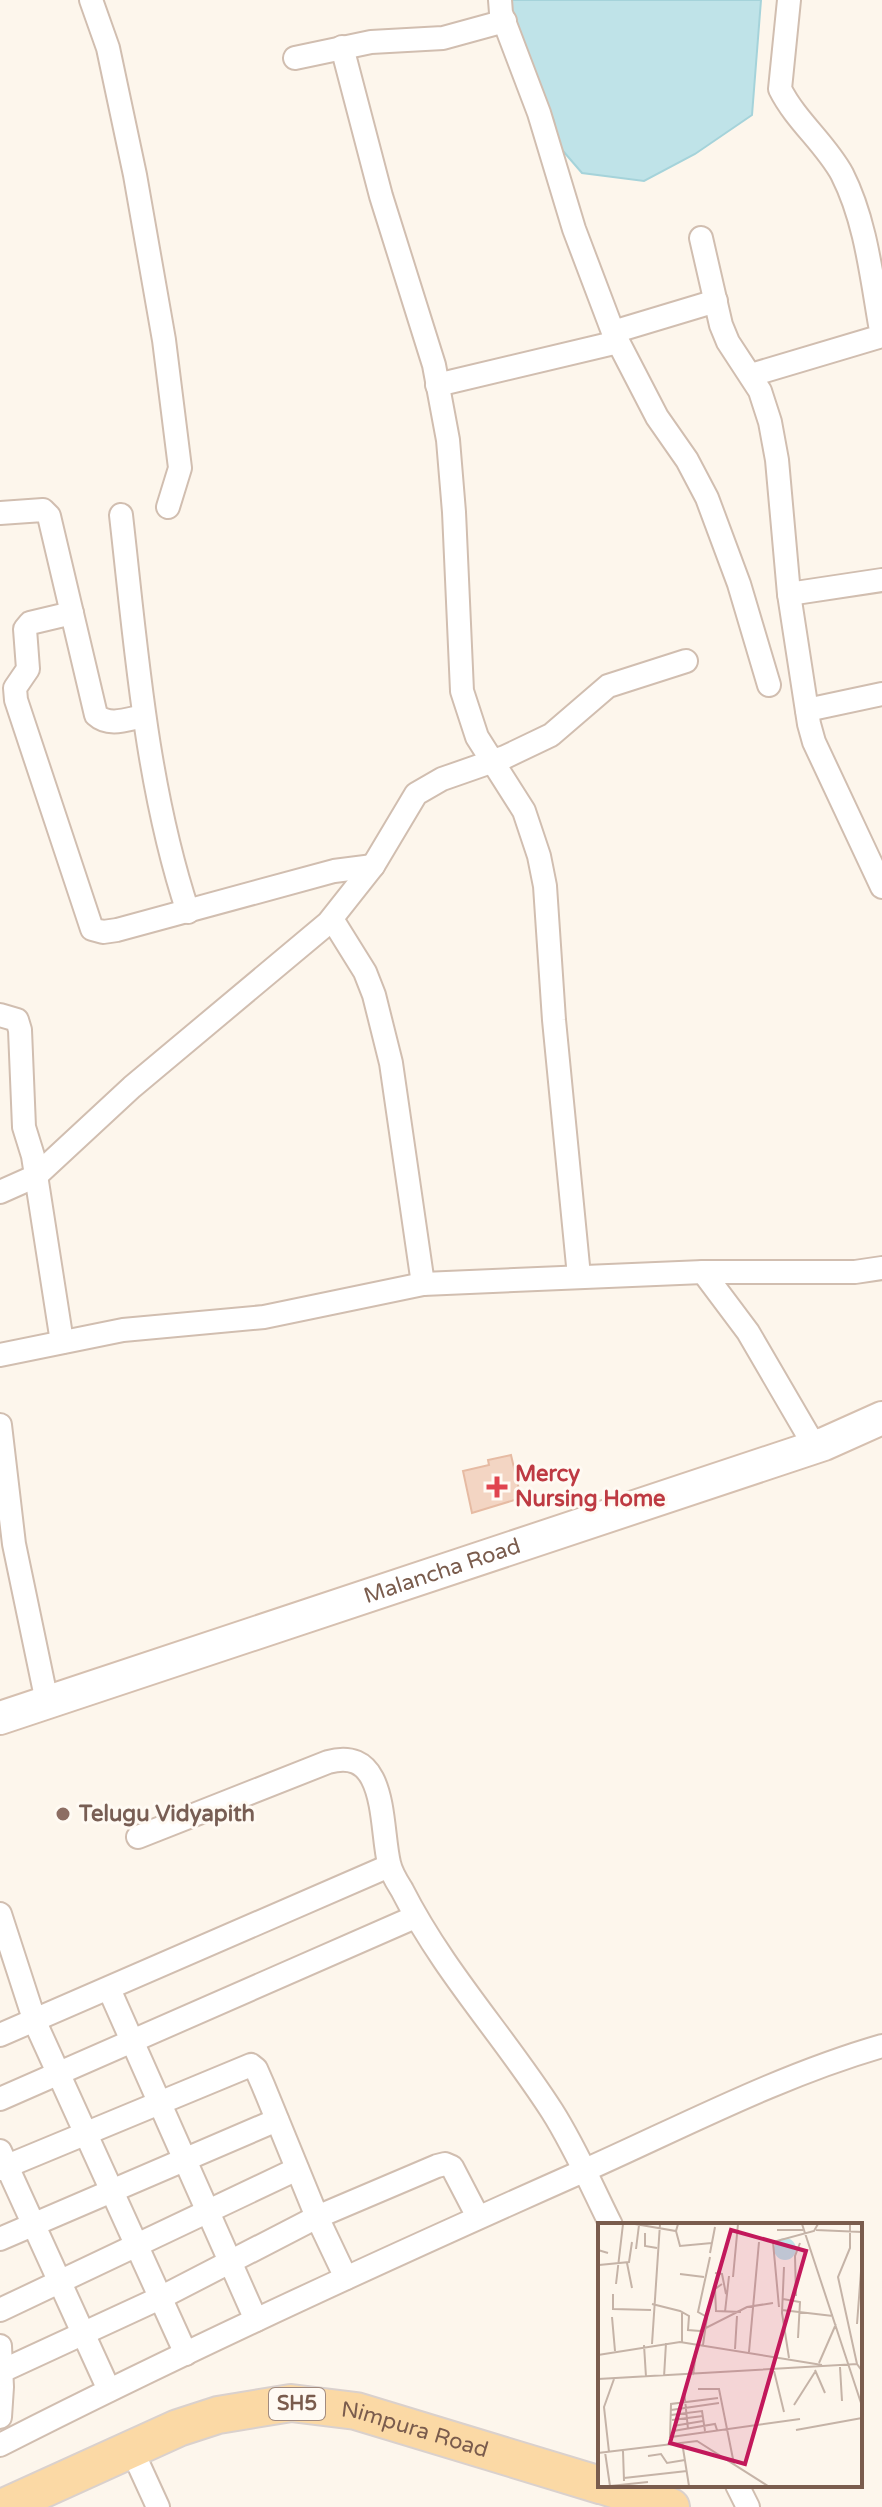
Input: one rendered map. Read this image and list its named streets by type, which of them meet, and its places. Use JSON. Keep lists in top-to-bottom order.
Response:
{
  "streets": {
    "main road": ["SH5", "Nimpura Road"],
    "street": ["Malancha Road"]
  },
  "places": {
    "health": ["Mercy Nursing Home"],
    "other": ["Telugu Vidyapith"]
  }
}
